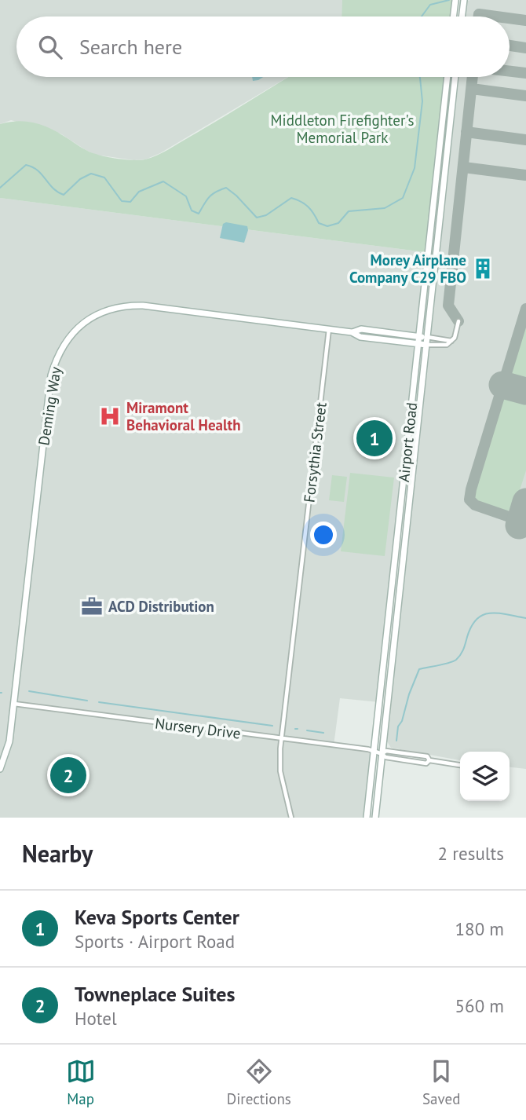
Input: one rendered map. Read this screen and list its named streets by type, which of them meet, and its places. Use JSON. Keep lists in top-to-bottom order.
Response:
{
  "streets": {
    "street": [
      "Deming Way",
      "Airport Road",
      "Forsythia Street",
      "Nursery Drive"
    ]
  },
  "crossings": [
    ["Deming Way", "Airport Road"],
    ["Deming Way", "Forsythia Street"],
    ["Deming Way", "Nursery Drive"],
    ["Airport Road", "Nursery Drive"],
    ["Forsythia Street", "Nursery Drive"]
  ],
  "parks": ["Middleton Firefighter's Memorial Park"],
  "places": {
    "building": ["Morey Airplane Company C29 FBO"],
    "hospital": ["Miramont Behavioral Health"],
    "office": ["ACD Distribution"]
  },
  "page": {
    "search": "Search here",
    "pins": ["1", "2"],
    "heading": ["Nearby", "2 results"],
    "list": [
      {
        "mark": "1",
        "name": "Keva Sports Center",
        "note": "Sports · Airport Road",
        "value": "180 m"
      },
      {
        "mark": "2",
        "name": "Towneplace Suites",
        "note": "Hotel",
        "value": "560 m"
      }
    ],
    "nav": ["Map", "Directions", "Saved"]
  }
}
